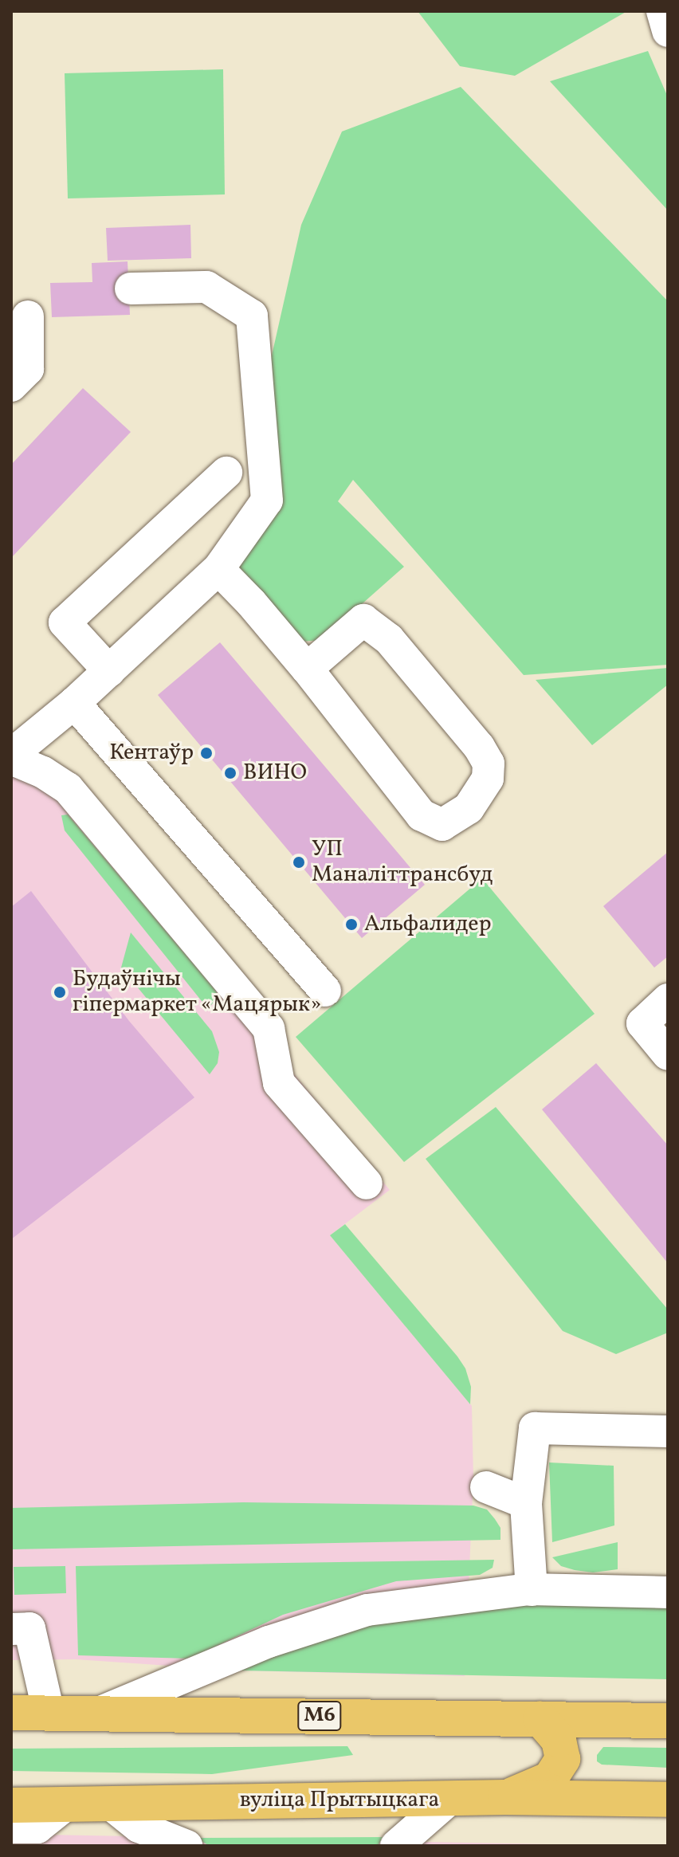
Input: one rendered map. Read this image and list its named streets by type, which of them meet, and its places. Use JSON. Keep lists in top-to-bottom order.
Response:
{
  "streets": {
    "main road": ["М6", "вуліца Прытыцкага"]
  },
  "places": [
    "Кентаўр",
    "ВИНО",
    "УП Маналіттрансбуд",
    "Альфалидер",
    "Будаўнічы гіпермаркет «Мацярык»"
  ]
}
